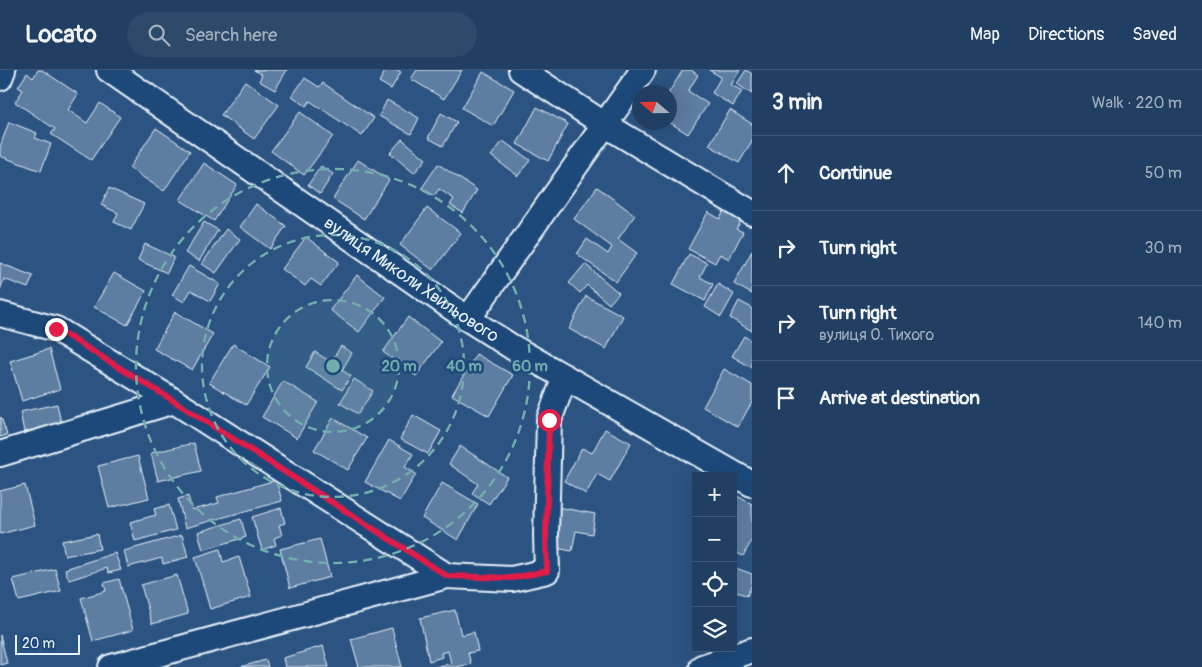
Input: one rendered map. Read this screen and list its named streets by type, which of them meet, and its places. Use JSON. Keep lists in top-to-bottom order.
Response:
{
  "streets": {
    "street": ["вулиця Миколи Хвильового"]
  },
  "scale_bar": "20 m",
  "north": "left",
  "page": {
    "header": "Locato",
    "search": "Search here",
    "nav": ["Map", "Directions", "Saved"],
    "heading": ["3 min", "Walk · 220 m"],
    "list": [
      ["Continue", "50 m"],
      ["Turn right", "30 m"],
      ["Turn right", "вулиця О. Тихого", "140 m"],
      "Arrive at destination"
    ],
    "map_buttons": ["+", "−"],
    "scale": "20 m"
  },
  "rings": ["20 m", "40 m", "60 m"]
}
